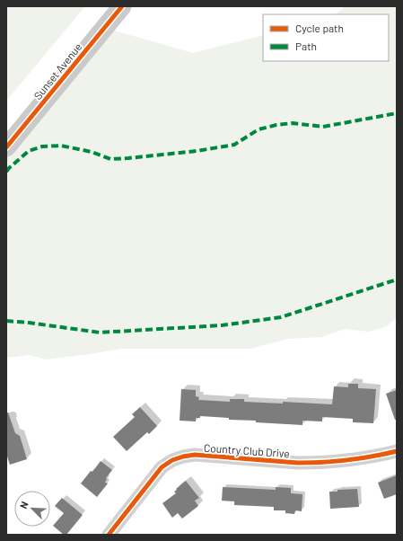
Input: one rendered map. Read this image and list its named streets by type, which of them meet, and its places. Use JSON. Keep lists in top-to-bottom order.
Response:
{
  "streets": {
    "street": ["Sunset Avenue", "Country Club Drive"]
  },
  "legend": ["Cycle path", "Path"],
  "north": "top left"
}
